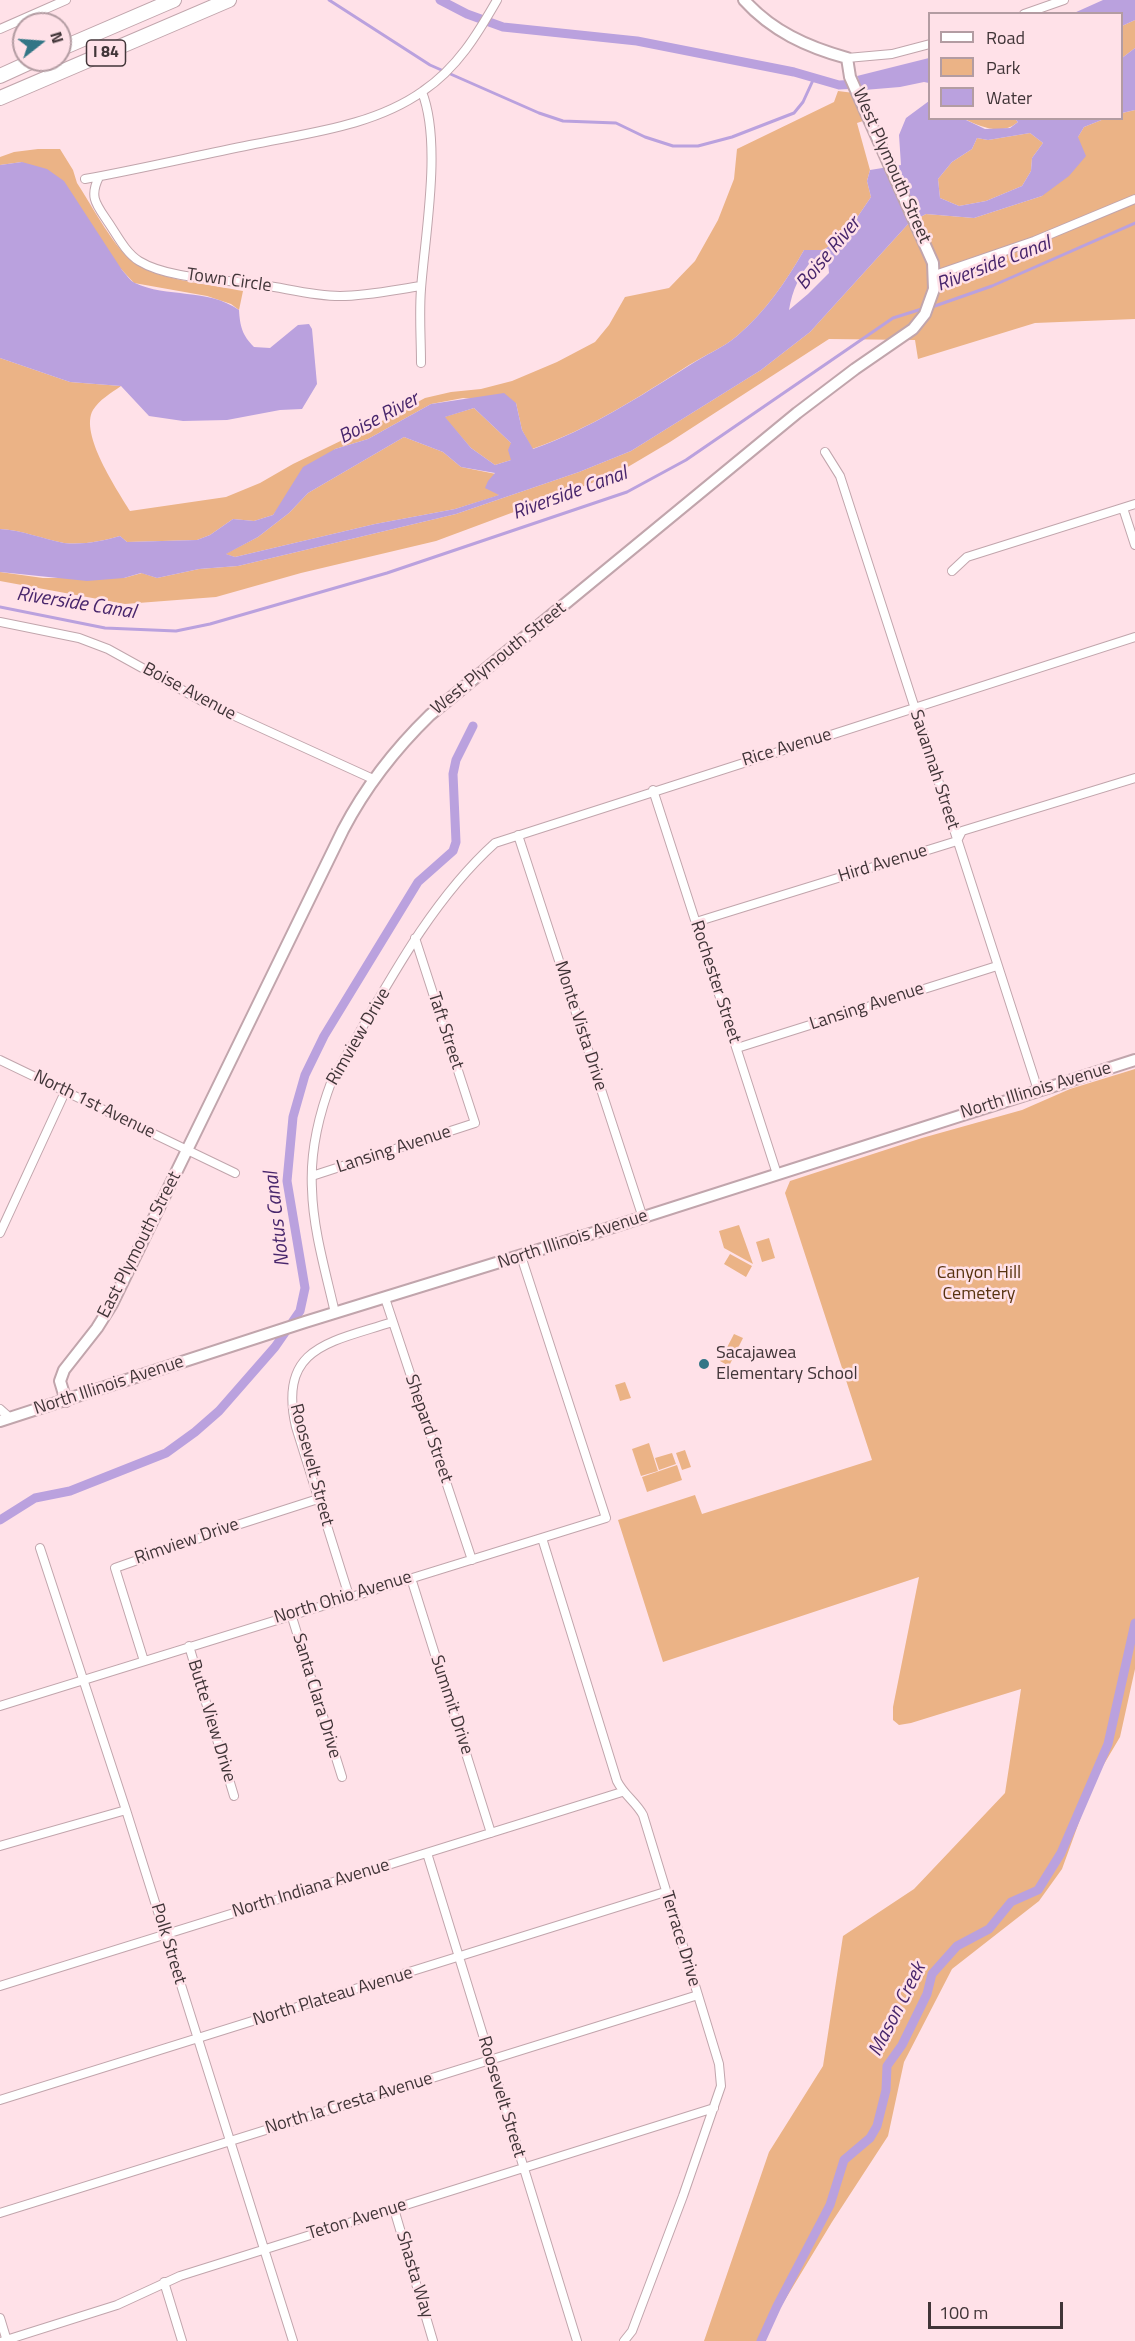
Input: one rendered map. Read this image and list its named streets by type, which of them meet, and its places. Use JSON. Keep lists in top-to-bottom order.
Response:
{
  "streets": {
    "highway": ["I 84"],
    "street": [
      "West Plymouth Street",
      "Town Circle",
      "Boise Avenue",
      "Rice Avenue",
      "Savannah Street",
      "Hird Avenue",
      "Rochester Street",
      "Lansing Avenue",
      "Monte Vista Drive",
      "Taft Street",
      "Rimview Drive",
      "North Illinois Avenue",
      "North 1st Avenue",
      "East Plymouth Street",
      "Shepard Street",
      "Roosevelt Street",
      "North Ohio Avenue",
      "Santa Clara Drive",
      "Summit Drive",
      "Butte View Drive",
      "North Indiana Avenue",
      "Terrace Drive",
      "Polk Street",
      "North Plateau Avenue",
      "North la Cresta Avenue",
      "Teton Avenue",
      "Shasta Way"
    ]
  },
  "crossings": [
    ["West Plymouth Street", "Boise Avenue"],
    ["West Plymouth Street", "North 1st Avenue"],
    ["West Plymouth Street", "East Plymouth Street"],
    ["Rice Avenue", "Savannah Street"],
    ["Rice Avenue", "Rochester Street"],
    ["Rice Avenue", "Monte Vista Drive"],
    ["Rice Avenue", "Rimview Drive"],
    ["Savannah Street", "Hird Avenue"],
    ["Savannah Street", "Lansing Avenue"],
    ["Savannah Street", "North Illinois Avenue"],
    ["Hird Avenue", "Rochester Street"],
    ["Rochester Street", "Lansing Avenue"],
    ["Rochester Street", "North Illinois Avenue"],
    ["Lansing Avenue", "Taft Street"],
    ["Lansing Avenue", "Rimview Drive"],
    ["Monte Vista Drive", "North Illinois Avenue"],
    ["Taft Street", "Rimview Drive"],
    ["Rimview Drive", "North Illinois Avenue"],
    ["Rimview Drive", "Roosevelt Street"],
    ["Rimview Drive", "North Ohio Avenue"],
    ["North Illinois Avenue", "East Plymouth Street"],
    ["North Illinois Avenue", "Shepard Street"],
    ["North Illinois Avenue", "North Ohio Avenue"],
    ["North 1st Avenue", "East Plymouth Street"],
    ["Shepard Street", "Roosevelt Street"],
    ["Shepard Street", "North Ohio Avenue"],
    ["Roosevelt Street", "North Ohio Avenue"],
    ["Roosevelt Street", "North Indiana Avenue"],
    ["Roosevelt Street", "North Plateau Avenue"],
    ["Roosevelt Street", "North la Cresta Avenue"],
    ["Roosevelt Street", "Teton Avenue"],
    ["North Ohio Avenue", "Santa Clara Drive"],
    ["North Ohio Avenue", "Summit Drive"],
    ["North Ohio Avenue", "Butte View Drive"],
    ["North Ohio Avenue", "Terrace Drive"],
    ["North Ohio Avenue", "Polk Street"],
    ["Summit Drive", "North Indiana Avenue"],
    ["North Indiana Avenue", "Terrace Drive"],
    ["North Indiana Avenue", "Polk Street"],
    ["Terrace Drive", "North Plateau Avenue"],
    ["Terrace Drive", "North la Cresta Avenue"],
    ["Terrace Drive", "Teton Avenue"],
    ["Polk Street", "North Plateau Avenue"],
    ["Polk Street", "North la Cresta Avenue"],
    ["Polk Street", "Teton Avenue"],
    ["Teton Avenue", "Shasta Way"]
  ],
  "water": [
    "Boise River",
    "Riverside Canal",
    "Notus Canal",
    "Mason Creek"
  ],
  "parks": ["Canyon Hill Cemetery"],
  "places": ["Sacajawea Elementary School"],
  "legend": ["Road", "Park", "Water"],
  "scale_bar": "100 m",
  "north": "right"
}
